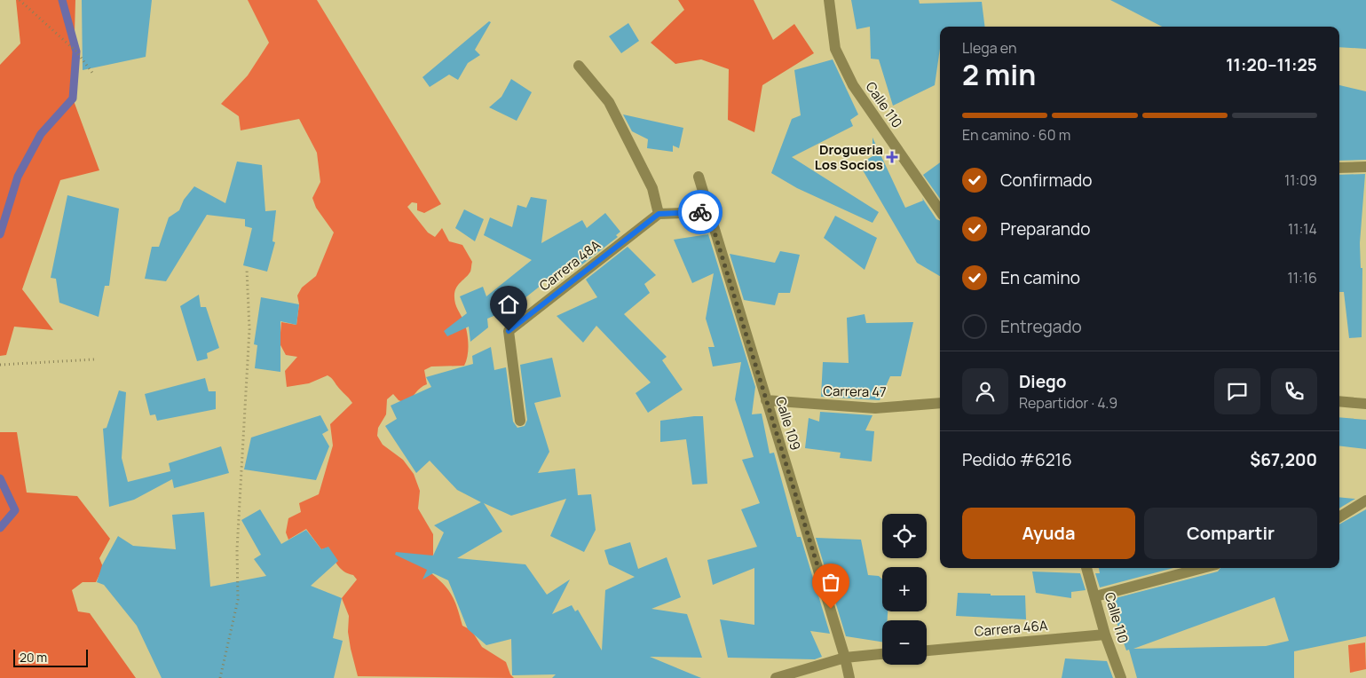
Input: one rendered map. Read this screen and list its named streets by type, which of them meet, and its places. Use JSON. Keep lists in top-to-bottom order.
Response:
{
  "streets": {
    "street": [
      "Calle 110",
      "Carrera 48A",
      "Carrera 47",
      "Calle 109",
      "Carrera 46A"
    ]
  },
  "crossings": [
    ["Calle 110", "Carrera 46A"],
    ["Carrera 47", "Calle 109"]
  ],
  "places": {
    "health": ["Drogueria Los Socios"]
  },
  "scale_bar": "20 m",
  "page": {
    "heading": ["2 min", "Llega en", "11:20–11:25"],
    "panel": [
      "Diego",
      "Repartidor · 4.9",
      "Pedido #6216",
      "$67,200"
    ],
    "bar": "En camino · 60 m",
    "list": [
      ["Confirmado", "11:09"],
      ["Preparando", "11:14"],
      ["En camino", "11:16"],
      "Entregado"
    ],
    "buttons": ["Ayuda", "Compartir"],
    "map_buttons": ["+", "−"],
    "scale": "20 m"
  }
}
